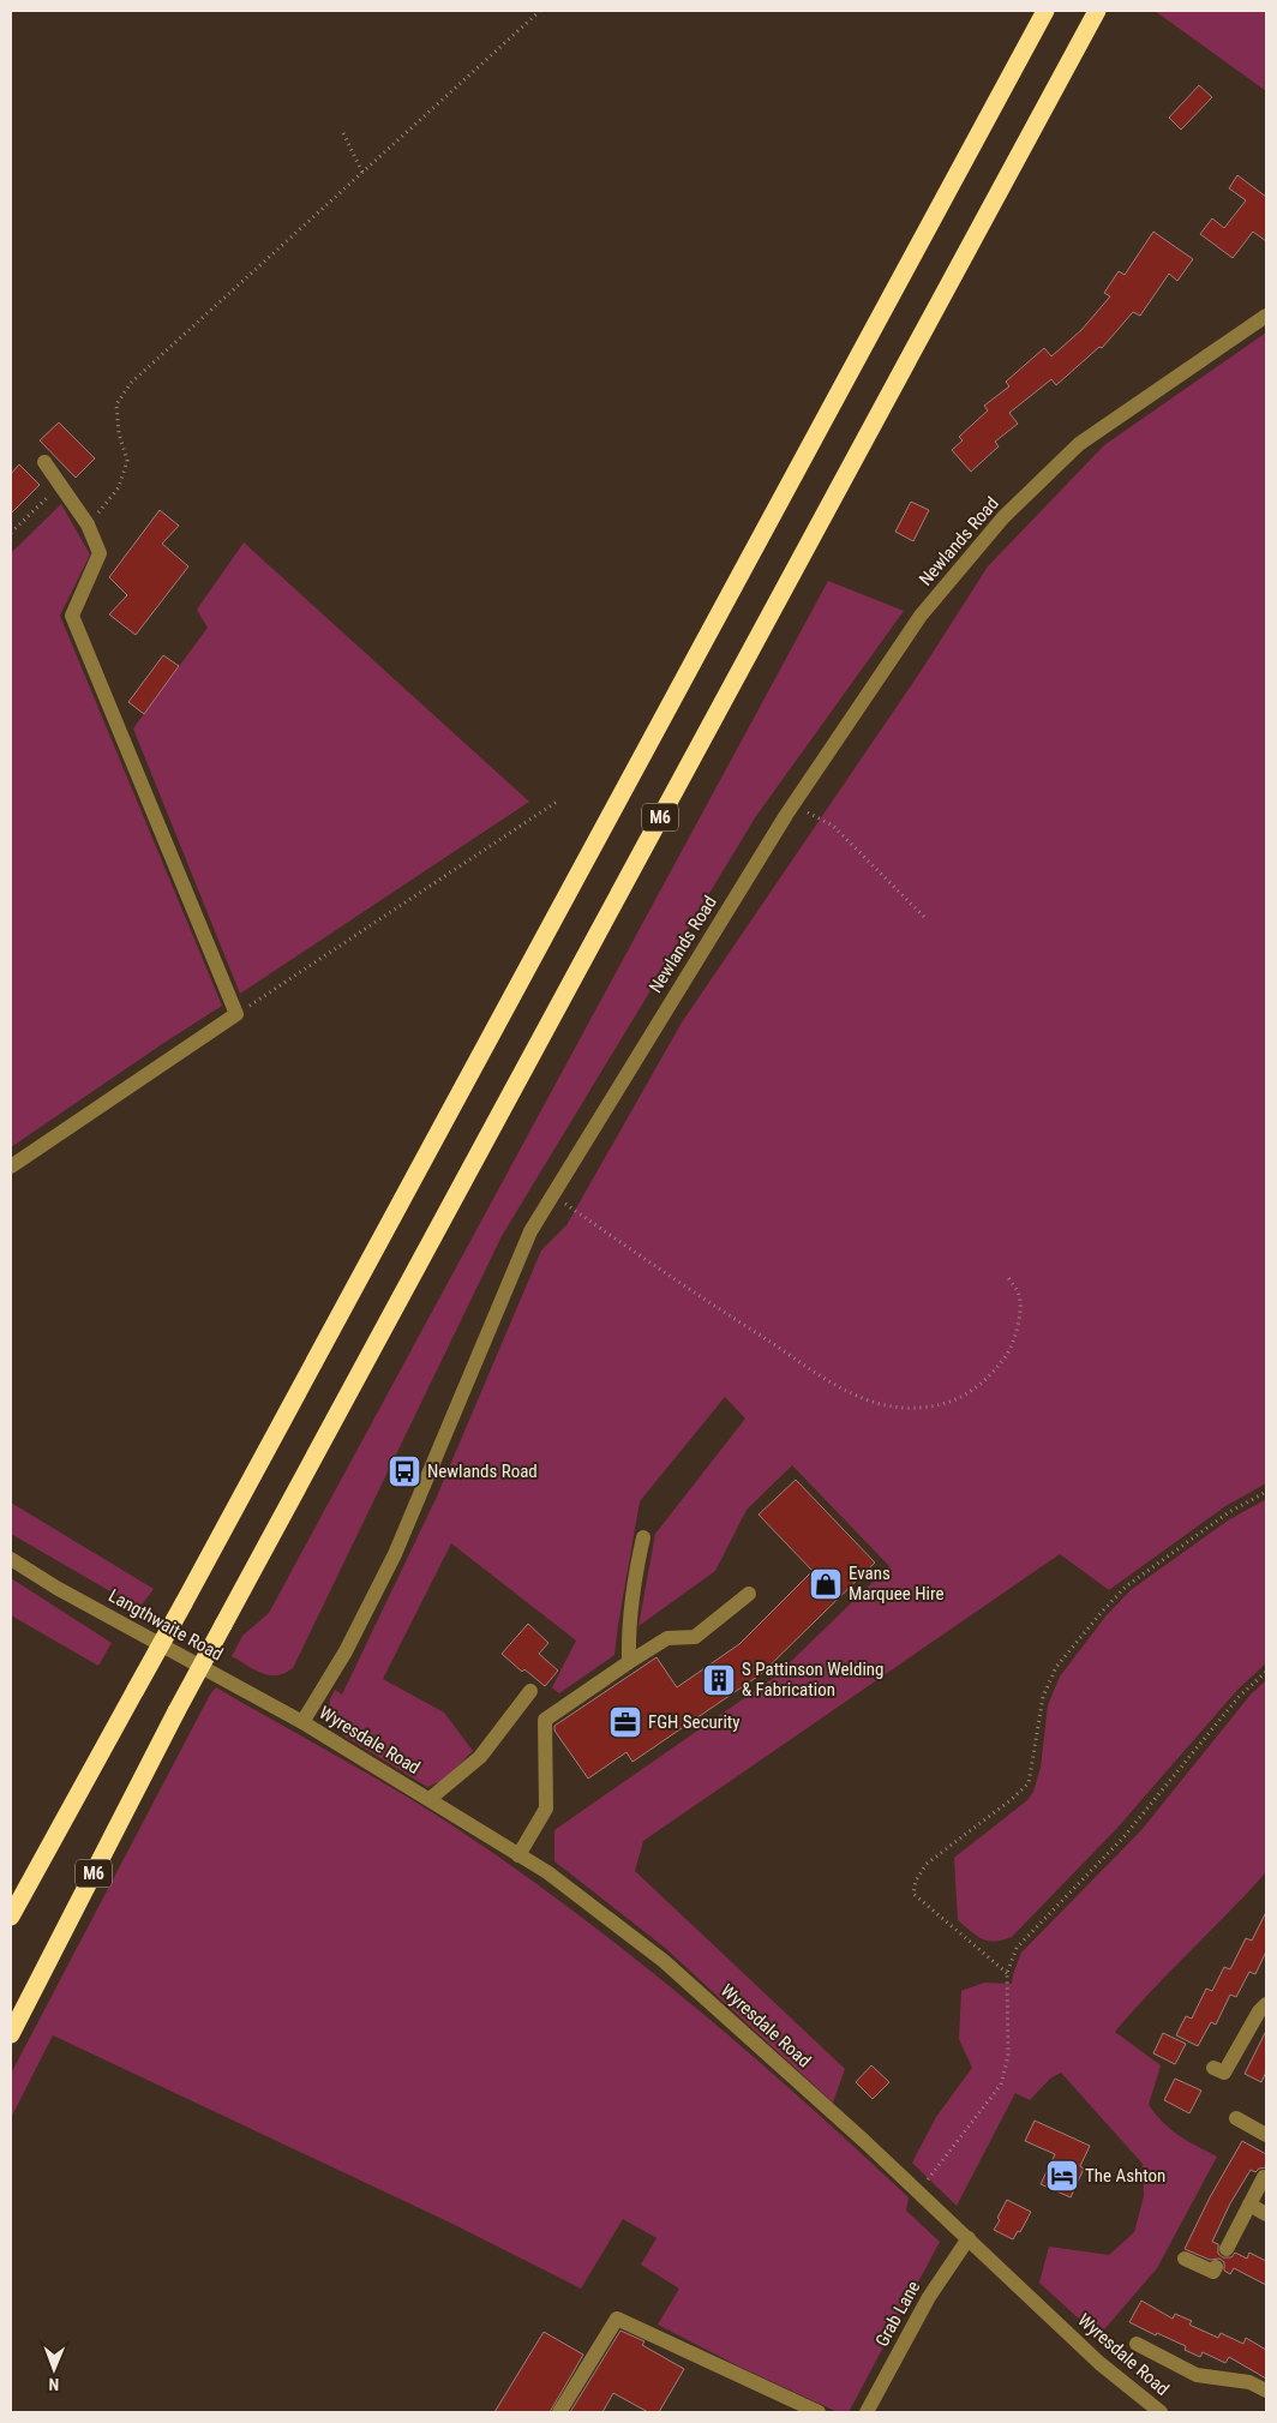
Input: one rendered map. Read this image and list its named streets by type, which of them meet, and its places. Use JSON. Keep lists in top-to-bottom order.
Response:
{
  "streets": {
    "highway": ["M6"],
    "street": [
      "Newlands Road",
      "Langthwaite Road",
      "Wyresdale Road",
      "Grab Lane"
    ]
  },
  "crossings": [
    ["Newlands Road", "Langthwaite Road"],
    ["Newlands Road", "Wyresdale Road"],
    ["Langthwaite Road", "Wyresdale Road"],
    ["Wyresdale Road", "Grab Lane"]
  ],
  "places": {
    "bus stop": ["Newlands Road"],
    "shop": ["Evans Marquee Hire"],
    "building": ["S Pattinson Welding & Fabrication"],
    "office": ["FGH Security"],
    "hotel": ["The Ashton"]
  },
  "north": "bottom"
}
